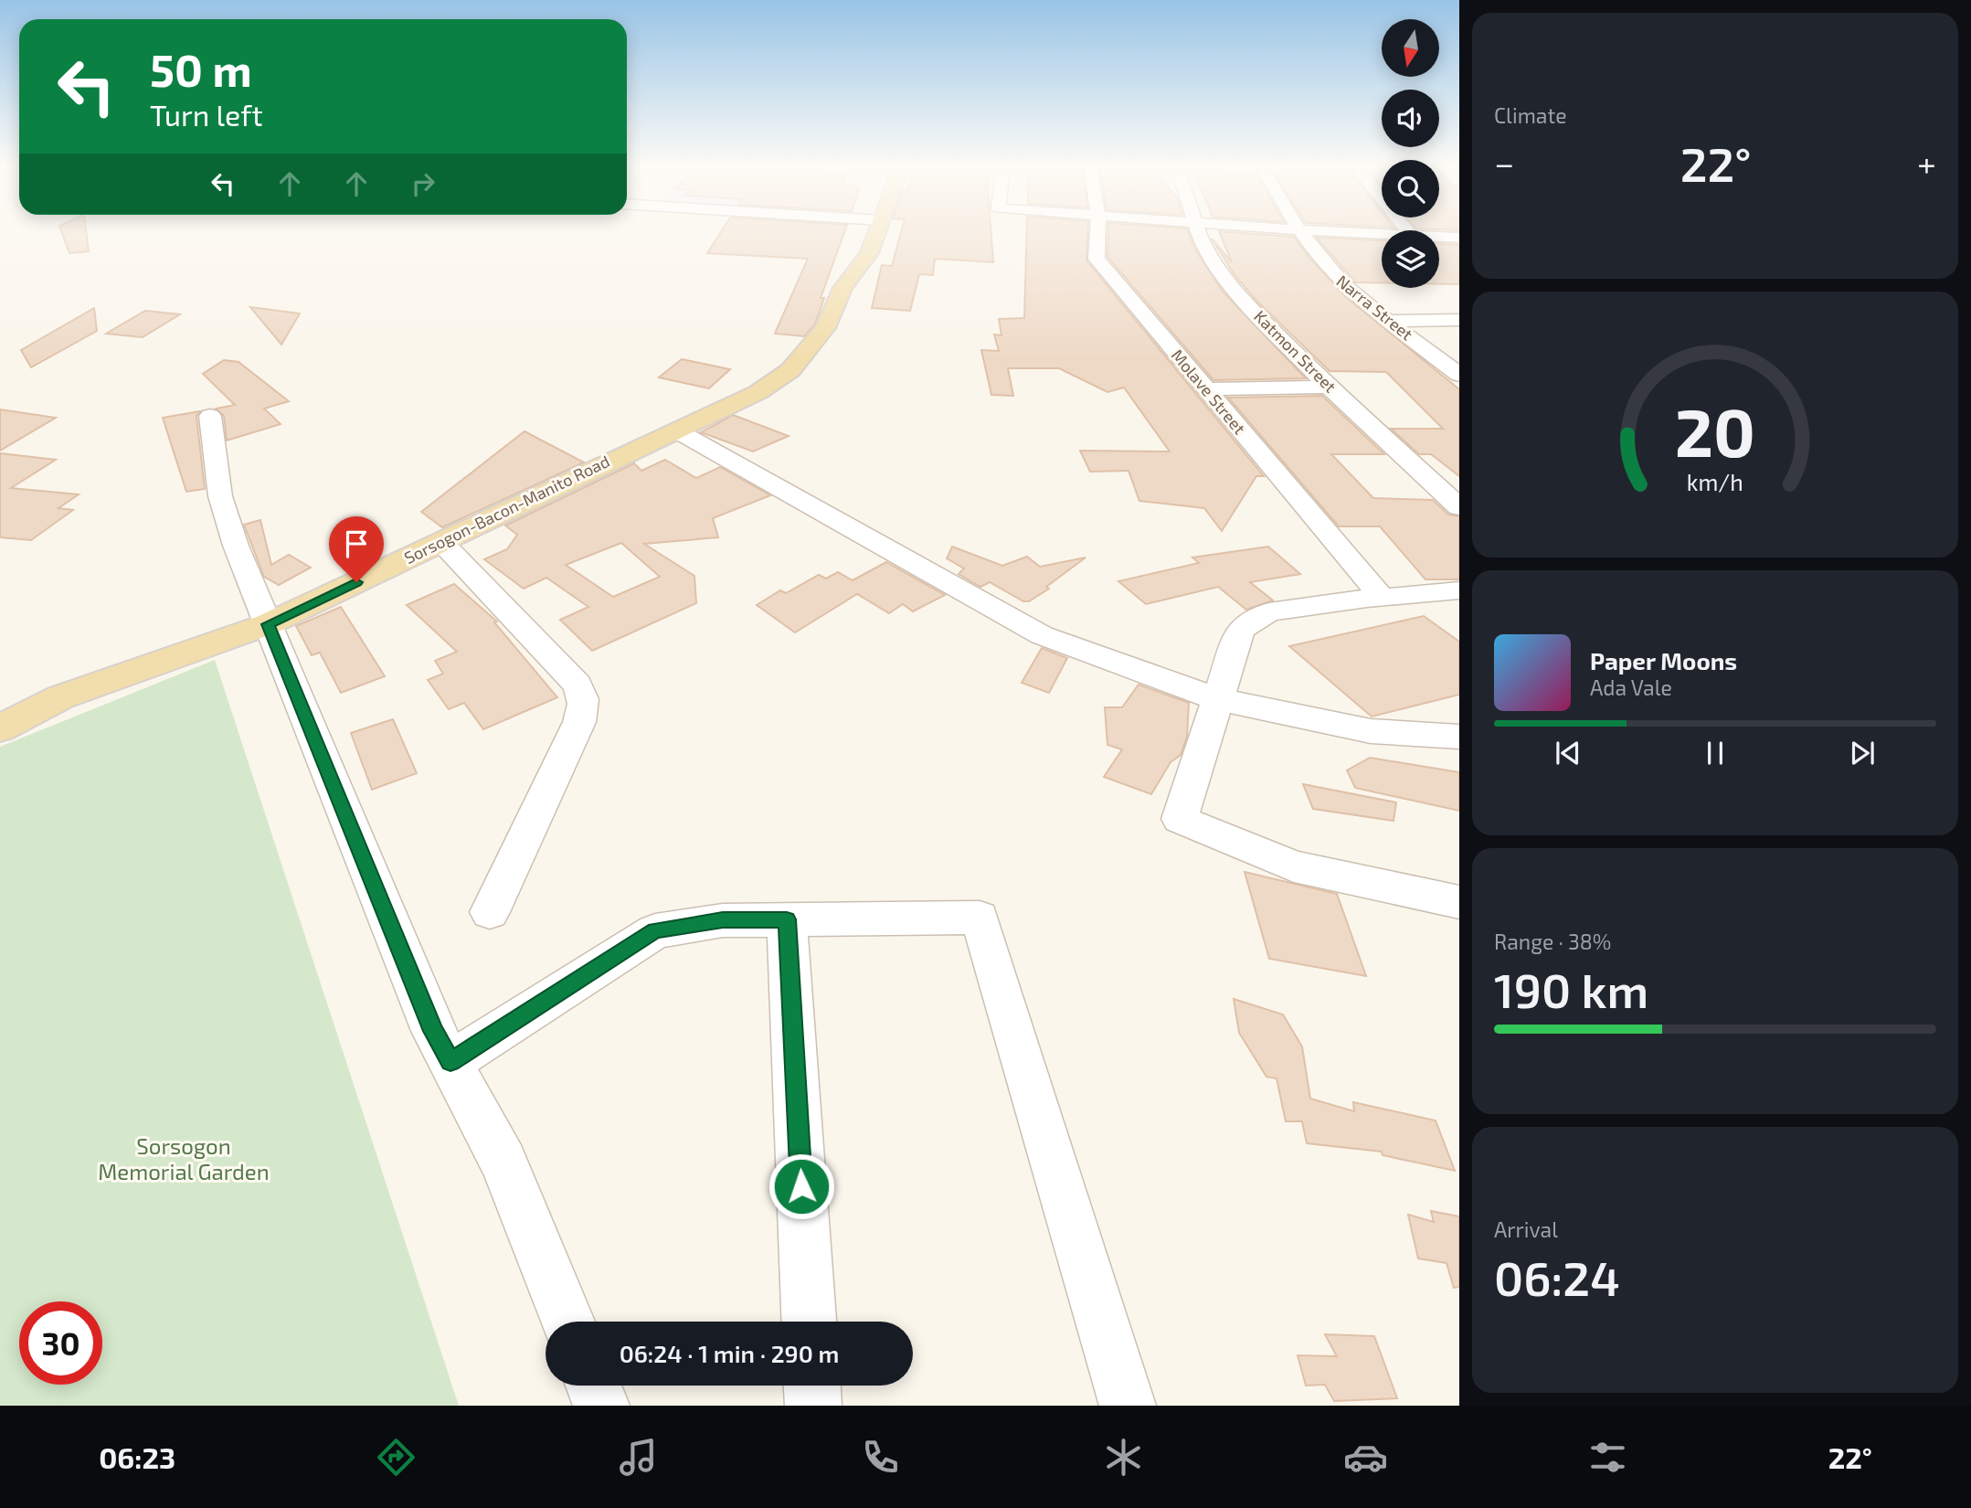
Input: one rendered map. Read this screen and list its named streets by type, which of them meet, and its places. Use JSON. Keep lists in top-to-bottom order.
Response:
{
  "streets": {
    "main road": ["Sorsogon-Bacon-Manito Road"],
    "street": ["Narra Street", "Katmon Street", "Molave Street"]
  },
  "parks": ["Sorsogon Memorial Garden"],
  "north": "bottom",
  "page": {
    "tile": [
      "Climate",
      ["Range · 38%", "190 km"],
      ["Arrival", "06:24"]
    ],
    "turn": ["50 m", "Turn left"],
    "heat": ["−", "22°", "+"],
    "song": ["Paper Moons", "Ada Vale"],
    "limit": "30",
    "trip": "06:24 · 1 min · 290 m",
    "tabs": ["06:23", "22°"],
    "gauge": ["20", "km/h"]
  }
}
